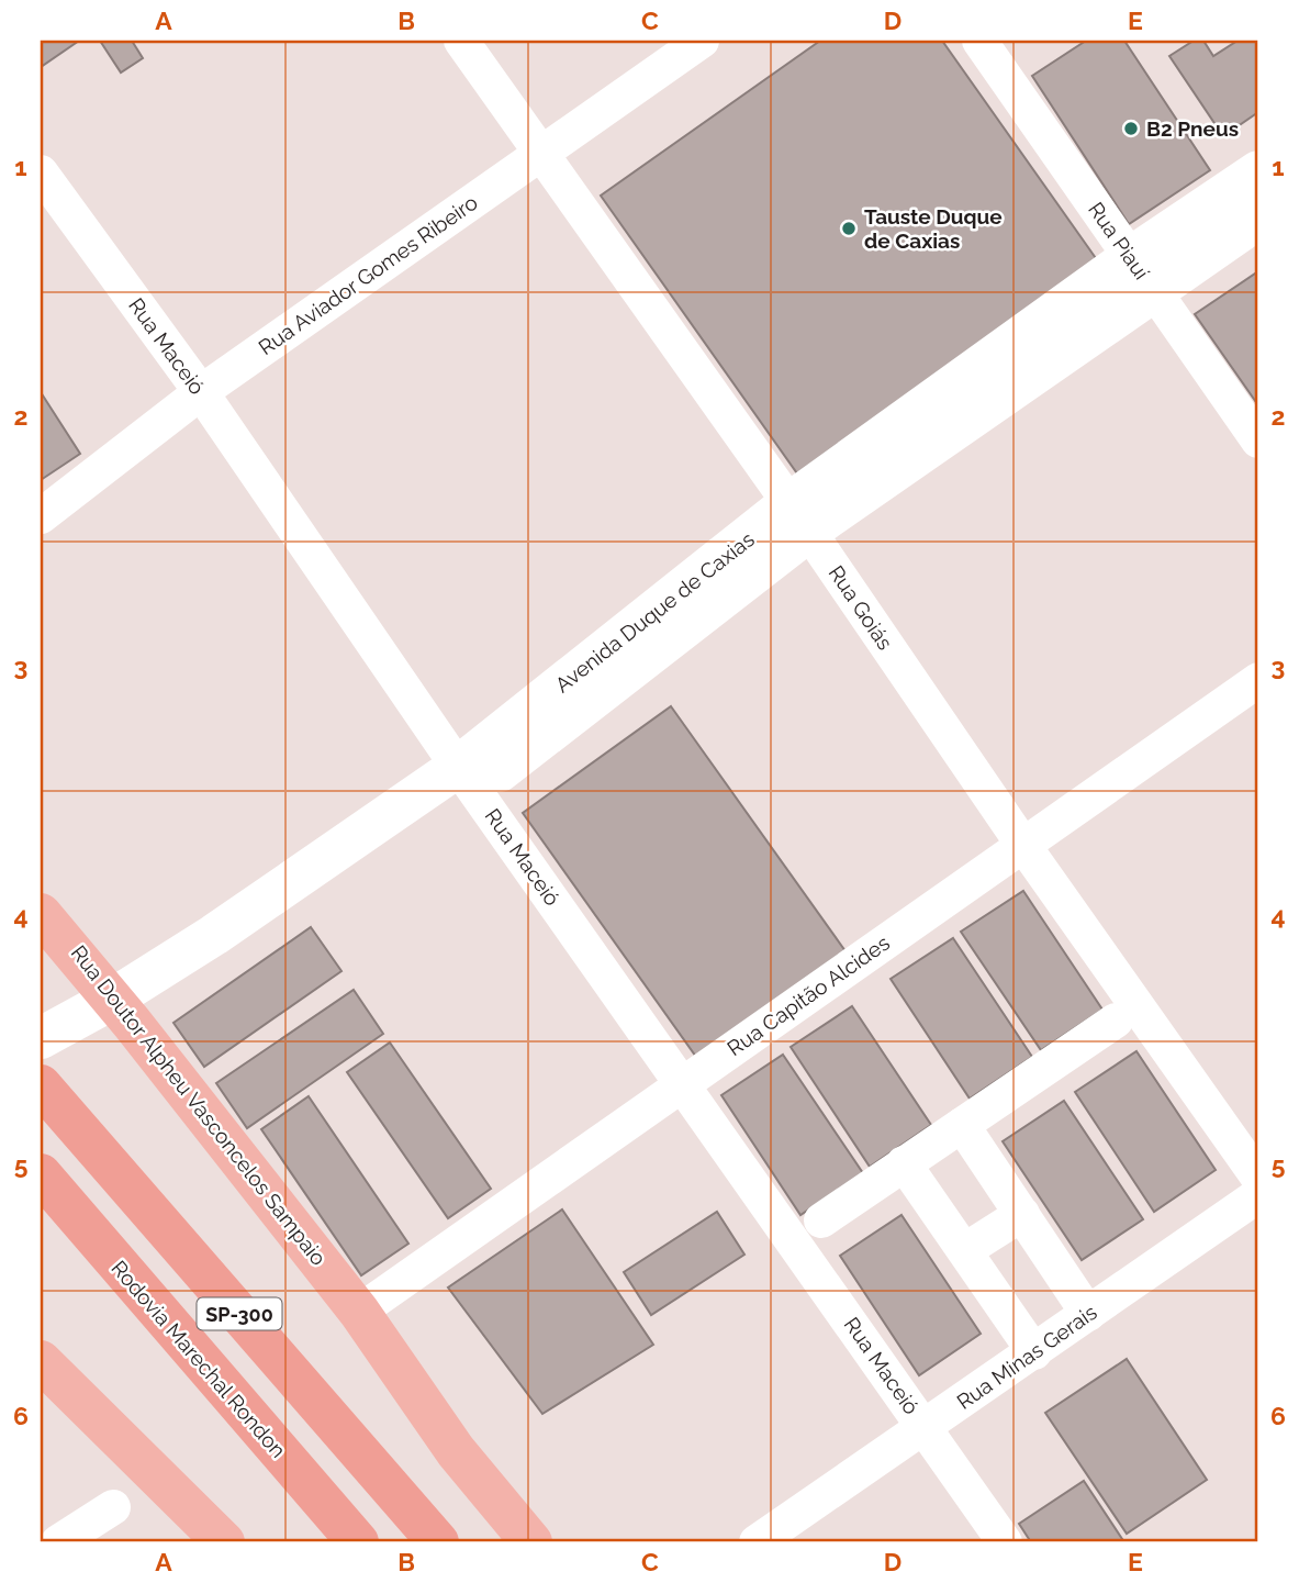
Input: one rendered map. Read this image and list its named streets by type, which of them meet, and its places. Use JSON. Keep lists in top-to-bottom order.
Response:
{
  "streets": {
    "highway": ["Rua Doutor Alpheu Vasconcelos Sampaio", "SP-300", "Rodovia Marechal Rondon"],
    "main road": ["Avenida Duque de Caxias"],
    "street": [
      "Rua Piauí",
      "Rua Aviador Gomes Ribeiro",
      "Rua Maceió",
      "Rua Goiás",
      "Rua Capitão Alcides",
      "Rua Minas Gerais"
    ]
  },
  "crossings": [
    ["Rua Piauí", "Avenida Duque de Caxias"],
    ["Rua Aviador Gomes Ribeiro", "Rua Maceió"],
    ["Rua Aviador Gomes Ribeiro", "Rua Goiás"],
    ["Rua Maceió", "Avenida Duque de Caxias"],
    ["Rua Maceió", "Rua Capitão Alcides"],
    ["Rua Maceió", "Rua Minas Gerais"],
    ["Rua Goiás", "Avenida Duque de Caxias"],
    ["Rua Goiás", "Rua Capitão Alcides"],
    ["Avenida Duque de Caxias", "Rua Doutor Alpheu Vasconcelos Sampaio"],
    ["Rua Capitão Alcides", "Rua Doutor Alpheu Vasconcelos Sampaio"]
  ],
  "places": ["B2 Pneus", "Tauste Duque de Caxias"],
  "grid": {
    "columns": [
      "A",
      "B",
      "C",
      "D",
      "E"
    ],
    "rows": [
      "1",
      "2",
      "3",
      "4",
      "5",
      "6"
    ]
  }
}
